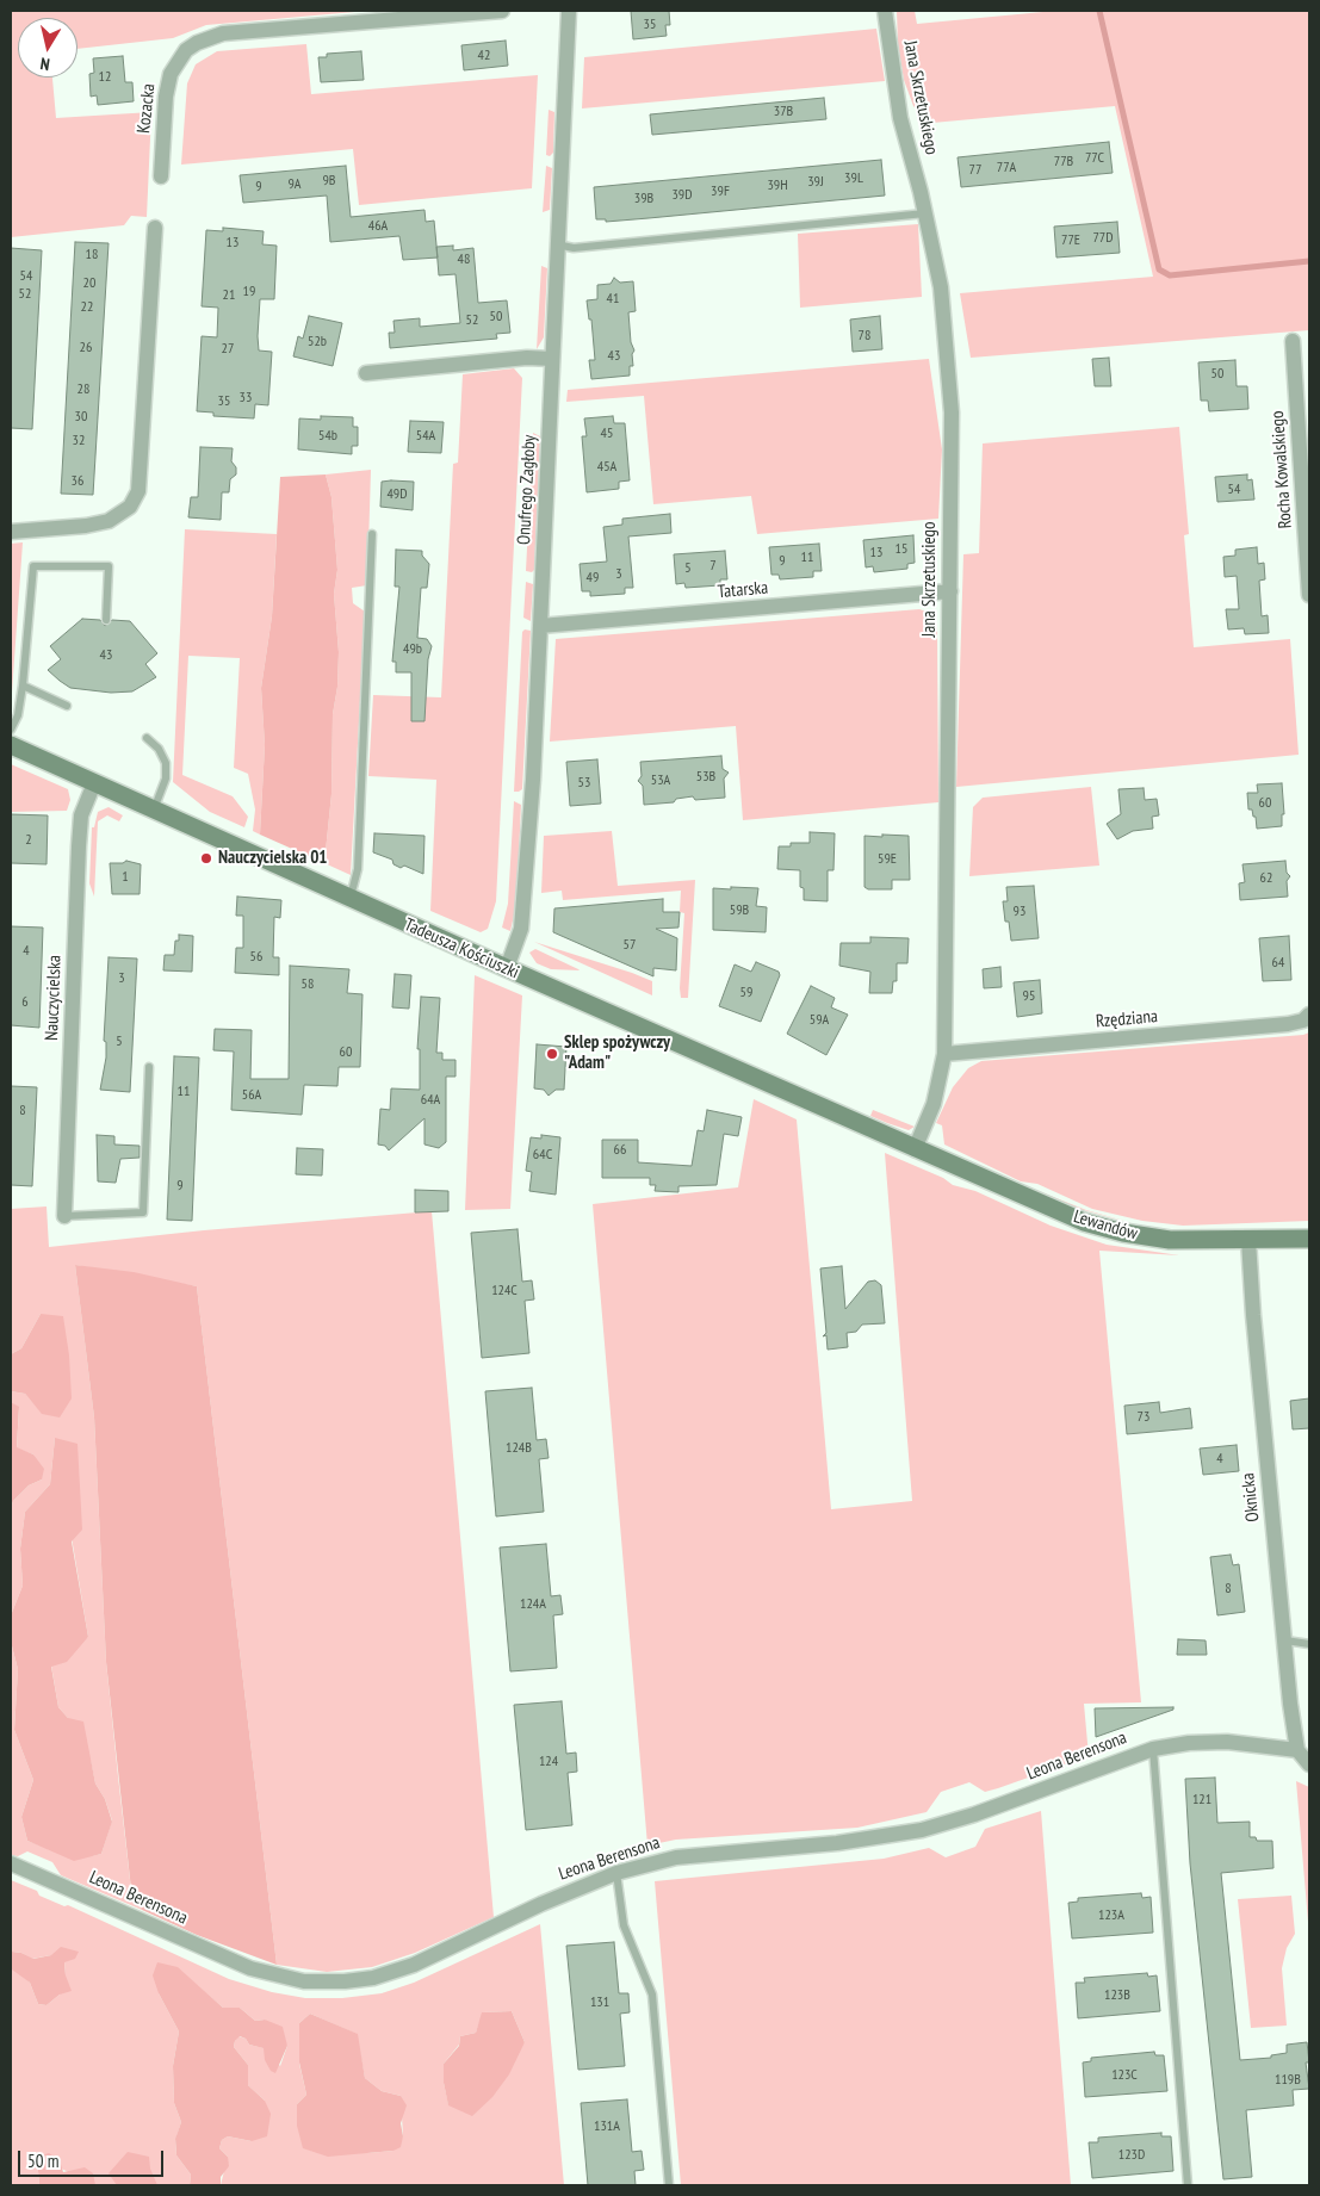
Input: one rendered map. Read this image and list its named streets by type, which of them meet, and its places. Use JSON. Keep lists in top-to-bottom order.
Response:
{
  "streets": {
    "street": [
      "Jana Skrzetuskiego",
      "Kozacka",
      "Rocha Kowalskiego",
      "Onufrego Zagłoby",
      "Tatarska",
      "Tadeusza Kościuszki",
      "Nauczycielska",
      "Rzędziana",
      "Lewandów",
      "Oknicka",
      "Leona Berensona"
    ]
  },
  "crossings": [
    ["Jana Skrzetuskiego", "Tatarska"],
    ["Jana Skrzetuskiego", "Tadeusza Kościuszki"],
    ["Jana Skrzetuskiego", "Rzędziana"],
    ["Jana Skrzetuskiego", "Lewandów"],
    ["Onufrego Zagłoby", "Tatarska"],
    ["Onufrego Zagłoby", "Tadeusza Kościuszki"],
    ["Tadeusza Kościuszki", "Nauczycielska"],
    ["Tadeusza Kościuszki", "Lewandów"],
    ["Lewandów", "Oknicka"],
    ["Oknicka", "Leona Berensona"]
  ],
  "places": ["Nauczycielska 01", "Sklep spożywczy \"Adam\""],
  "house_numbers": [
    "35",
    "42",
    "12",
    "37B",
    "77C",
    "77B",
    "77A",
    "77",
    "39L",
    "9B",
    "39J",
    "9A",
    "39H",
    "9",
    "39F",
    "39D",
    "39B",
    "46A",
    "77D",
    "77E",
    "13",
    "18",
    "48",
    "54",
    "20",
    "19",
    "52",
    "21",
    "41",
    "22",
    "50",
    "52",
    "78",
    "52b",
    "26",
    "27",
    "43",
    "50",
    "28",
    "33",
    "35",
    "30",
    "45",
    "54b",
    "54A",
    "32",
    "45A",
    "36",
    "54",
    "49D",
    "15",
    "13",
    "11",
    "9",
    "7",
    "5",
    "3",
    "49",
    "49b",
    "43",
    "53B",
    "53A",
    "53",
    "60",
    "2",
    "59E",
    "1",
    "62",
    "59B",
    "93",
    "57",
    "4",
    "56",
    "64",
    "3",
    "58",
    "59",
    "95",
    "6",
    "59A",
    "5",
    "60",
    "11",
    "56A",
    "64A",
    "8",
    "66",
    "64C",
    "9",
    "124C",
    "73",
    "124B",
    "4",
    "8",
    "124A",
    "124",
    "121",
    "123A",
    "123B",
    "131",
    "123C",
    "119B",
    "131A",
    "123D"
  ],
  "scale_bar": "50 m",
  "north": "bottom"
}
